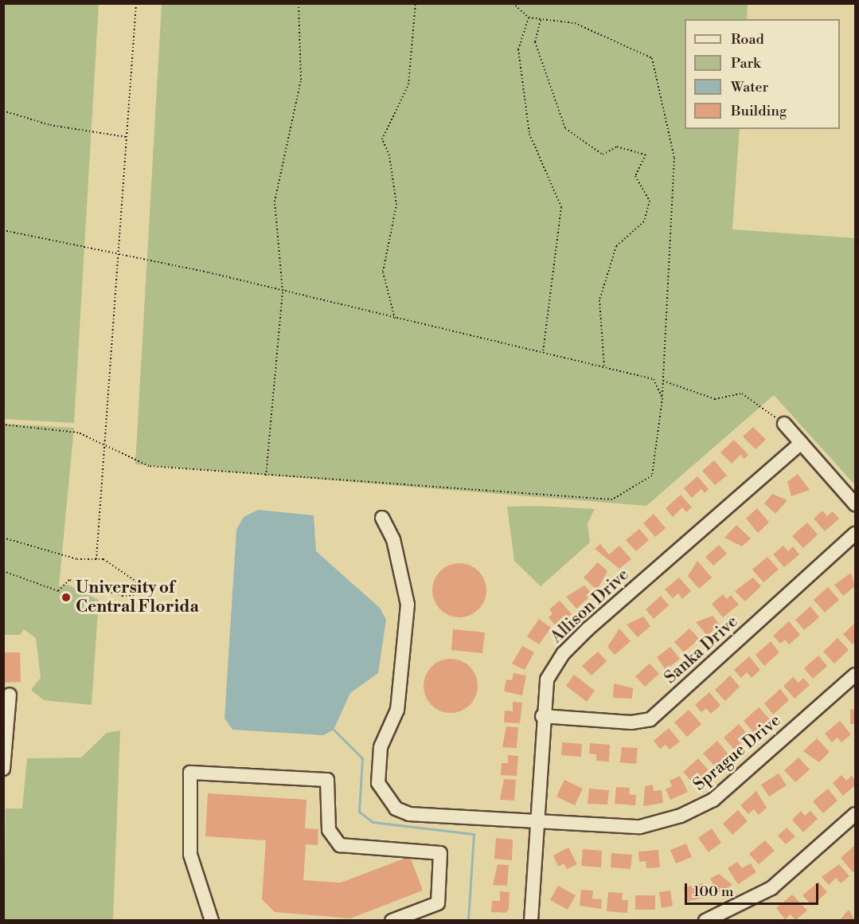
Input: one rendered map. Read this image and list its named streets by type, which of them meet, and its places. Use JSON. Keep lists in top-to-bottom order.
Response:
{
  "streets": {
    "street": ["Allison Drive", "Sanka Drive", "Sprague Drive"]
  },
  "crossings": [
    ["Allison Drive", "Sanka Drive"],
    ["Allison Drive", "Sprague Drive"]
  ],
  "places": ["University of Central Florida"],
  "legend": [
    "Road",
    "Park",
    "Water",
    "Building"
  ],
  "scale_bar": "100 m"
}
